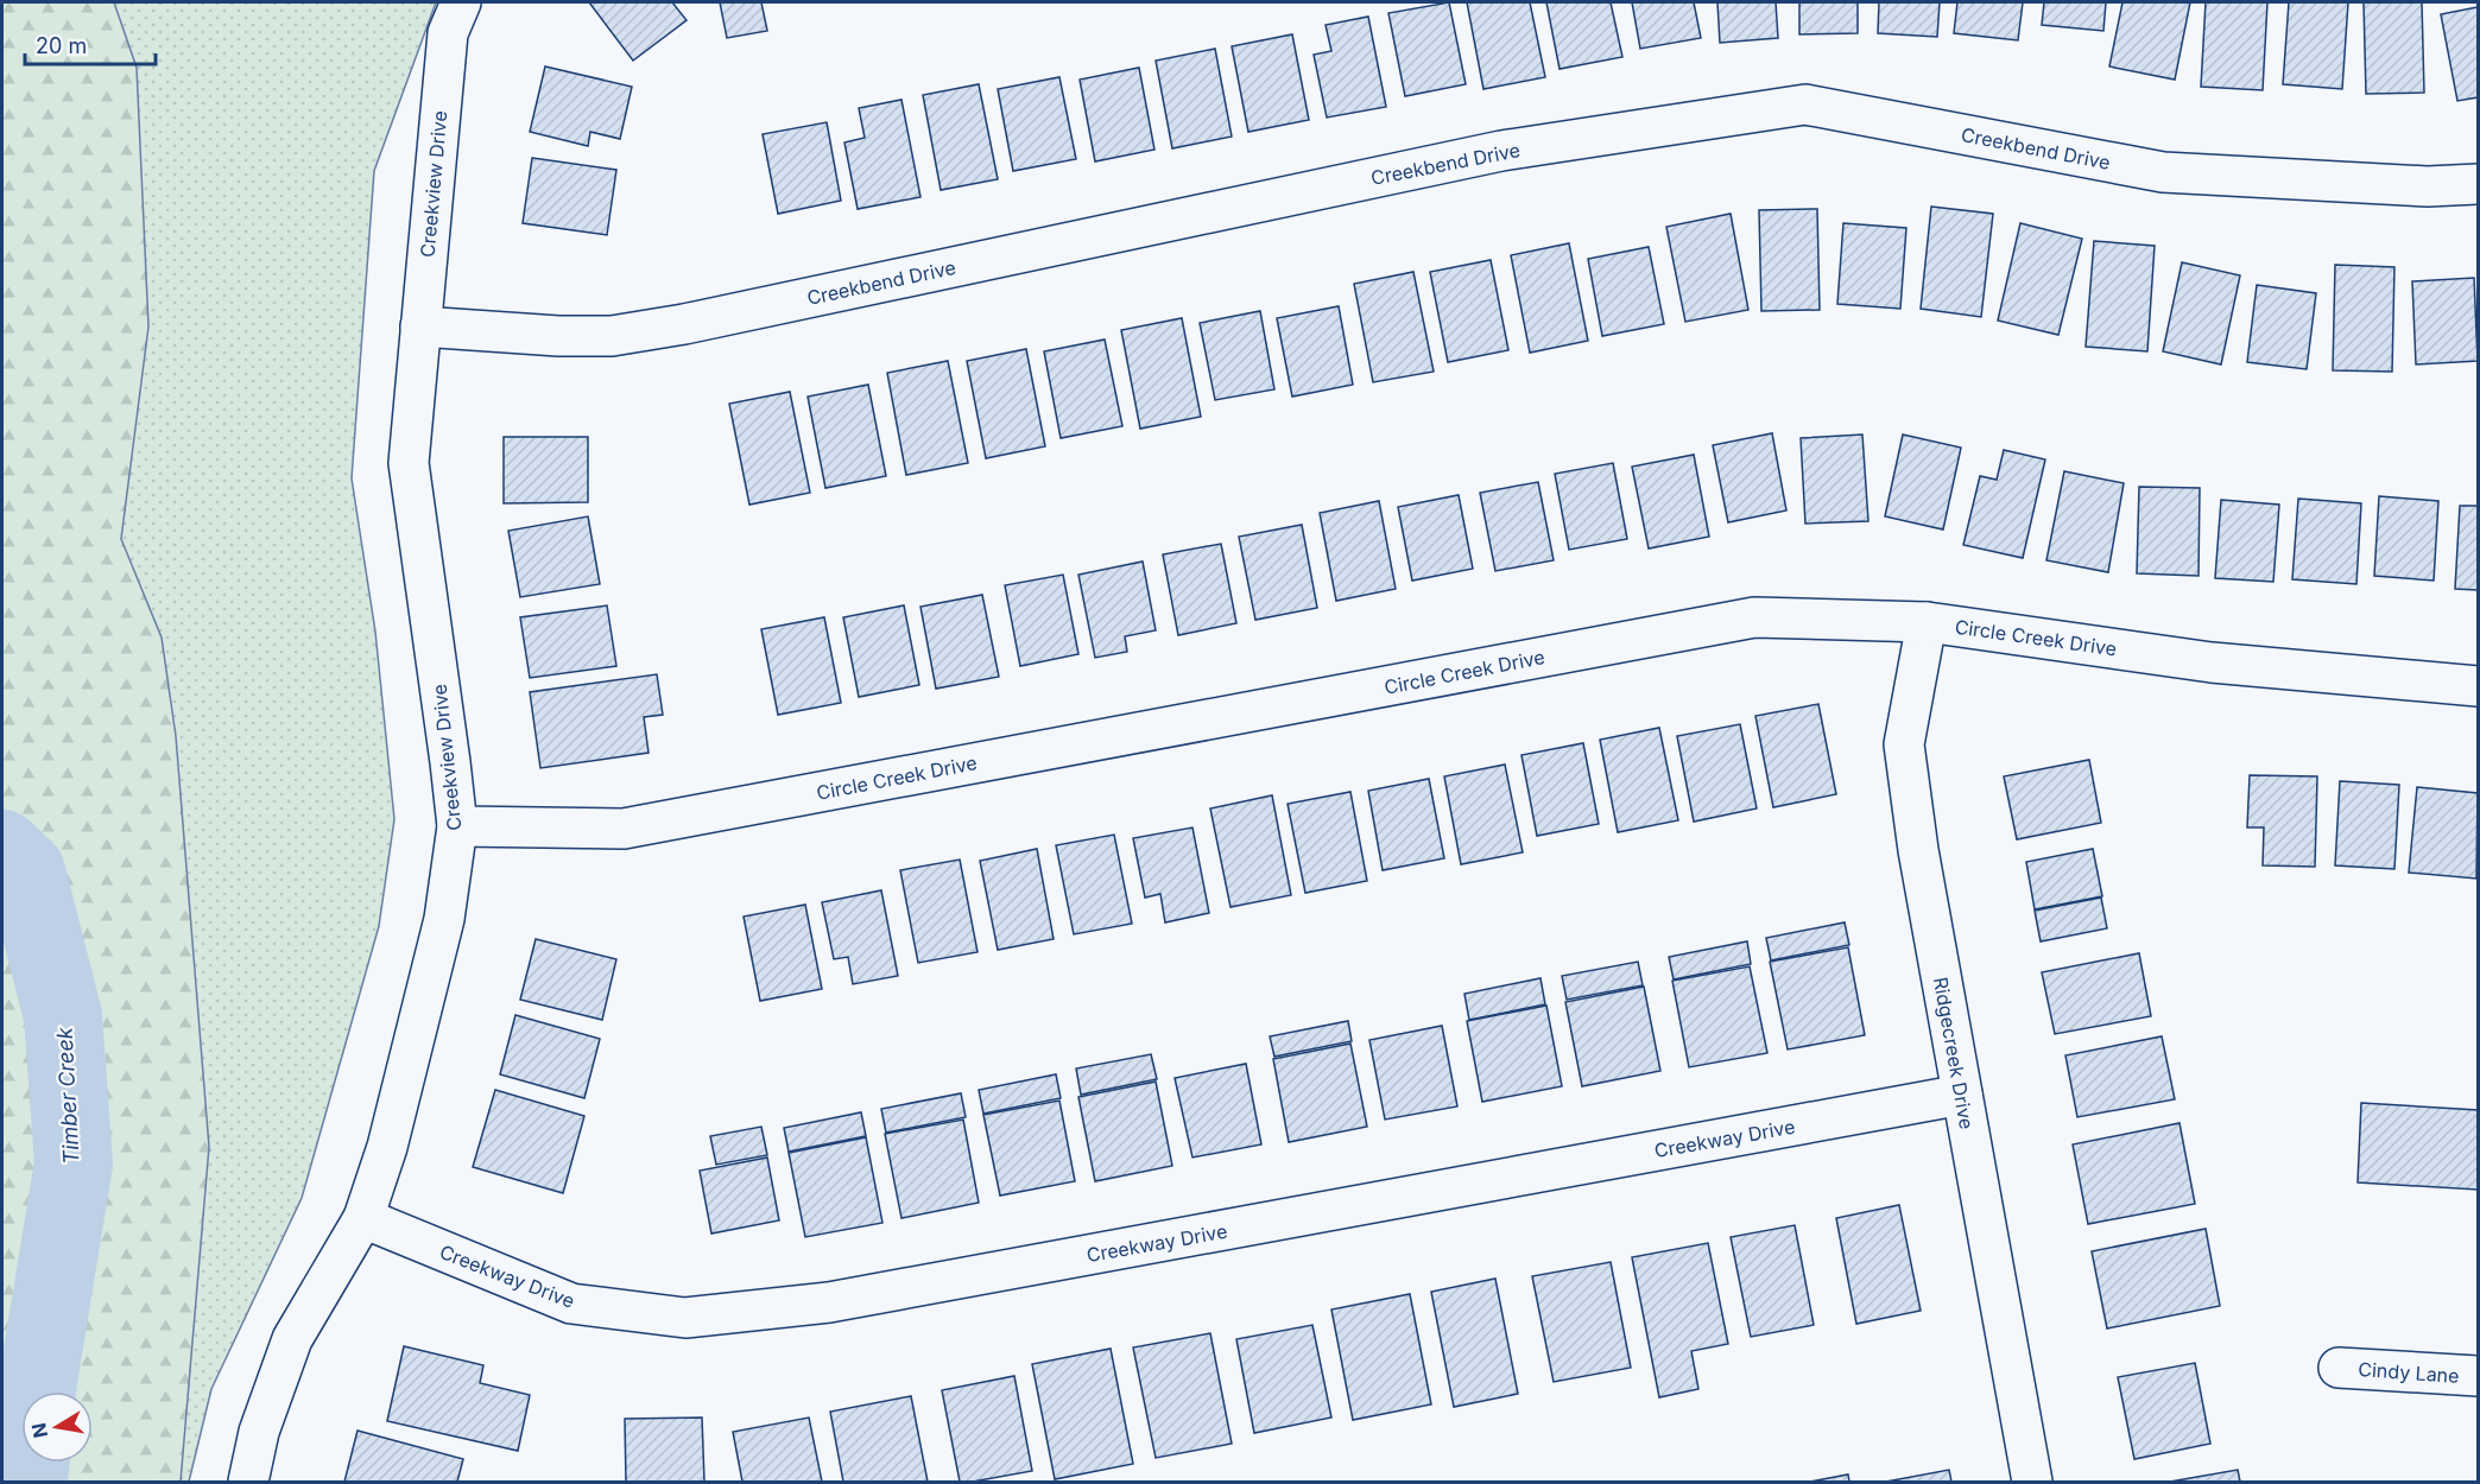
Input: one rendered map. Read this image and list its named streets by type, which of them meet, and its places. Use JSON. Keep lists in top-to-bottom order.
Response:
{
  "streets": {
    "street": [
      "Creekbend Drive",
      "Creekview Drive",
      "Circle Creek Drive",
      "Ridgecreek Drive",
      "Creekway Drive",
      "Cindy Lane"
    ]
  },
  "crossings": [
    ["Creekbend Drive", "Creekview Drive"],
    ["Creekview Drive", "Circle Creek Drive"],
    ["Creekview Drive", "Creekway Drive"],
    ["Circle Creek Drive", "Ridgecreek Drive"],
    ["Ridgecreek Drive", "Creekway Drive"]
  ],
  "water": ["Timber Creek"],
  "scale_bar": "20 m",
  "north": "left"
}
